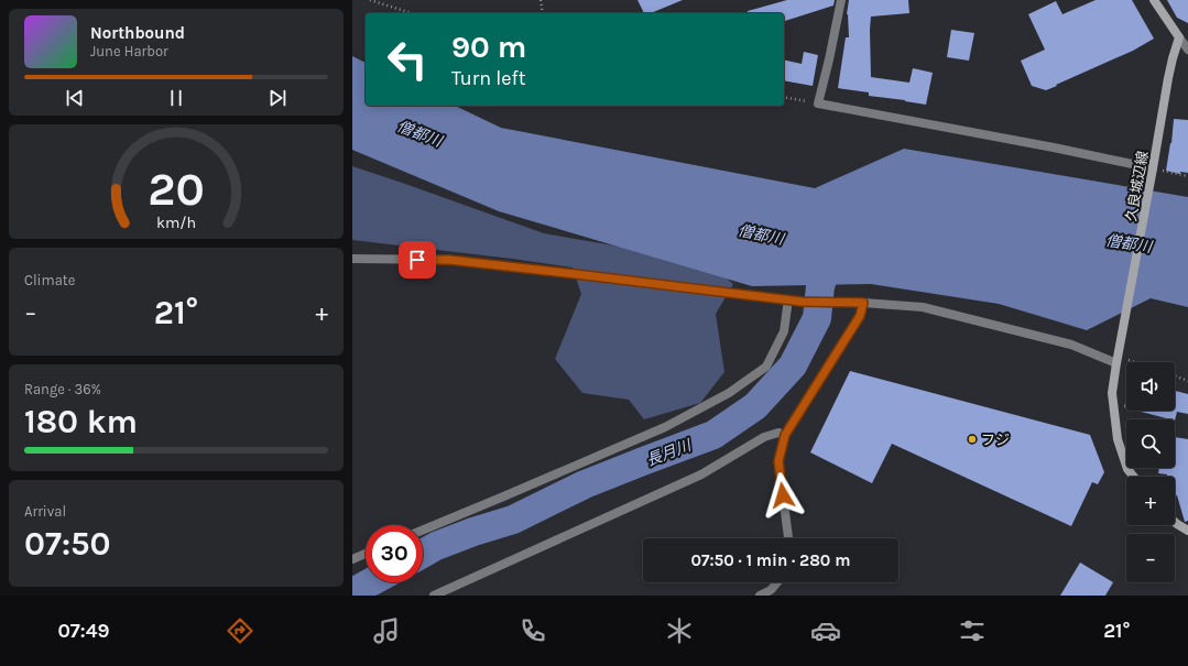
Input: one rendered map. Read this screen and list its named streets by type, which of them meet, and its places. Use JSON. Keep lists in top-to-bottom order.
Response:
{
  "streets": {
    "main road": ["久良城辺線"]
  },
  "water": ["僧都川", "長月川"],
  "places": ["フジ"],
  "page": {
    "turn": ["90 m", "Turn left"],
    "song": ["Northbound", "June Harbor"],
    "tile": [
      "Climate",
      ["Range · 36%", "180 km"],
      ["Arrival", "07:50"]
    ],
    "heat": ["−", "21°", "+"],
    "map_buttons": ["+", "−"],
    "limit": "30",
    "trip": "07:50 · 1 min · 280 m",
    "tabs": ["07:49", "21°"],
    "gauge": ["20", "km/h"]
  }
}
